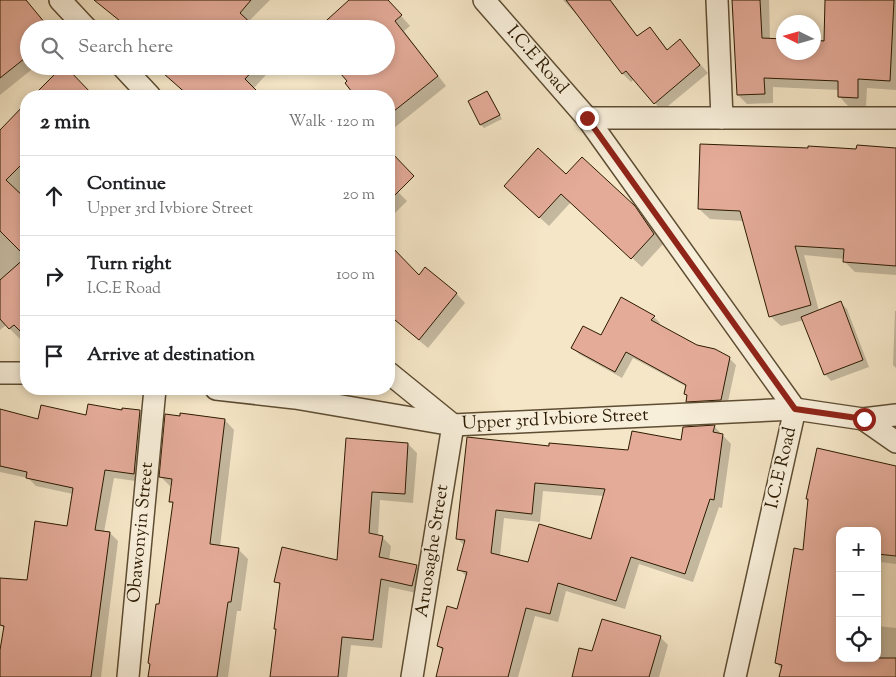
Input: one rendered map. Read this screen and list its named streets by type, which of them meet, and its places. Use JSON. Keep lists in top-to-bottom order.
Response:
{
  "streets": {
    "street": [
      "I.C.E Road",
      "Upper 3rd Ivbiore Street",
      "Obawonyin Street",
      "Aruosaghe Street"
    ]
  },
  "crossings": [
    ["I.C.E Road", "Upper 3rd Ivbiore Street"],
    ["Upper 3rd Ivbiore Street", "Aruosaghe Street"]
  ],
  "north": "left",
  "page": {
    "search": "Search here",
    "heading": ["2 min", "Walk · 120 m"],
    "list": [
      ["Continue", "Upper 3rd Ivbiore Street", "20 m"],
      ["Turn right", "I.C.E Road", "100 m"],
      "Arrive at destination"
    ],
    "map_buttons": ["+", "−"]
  }
}
